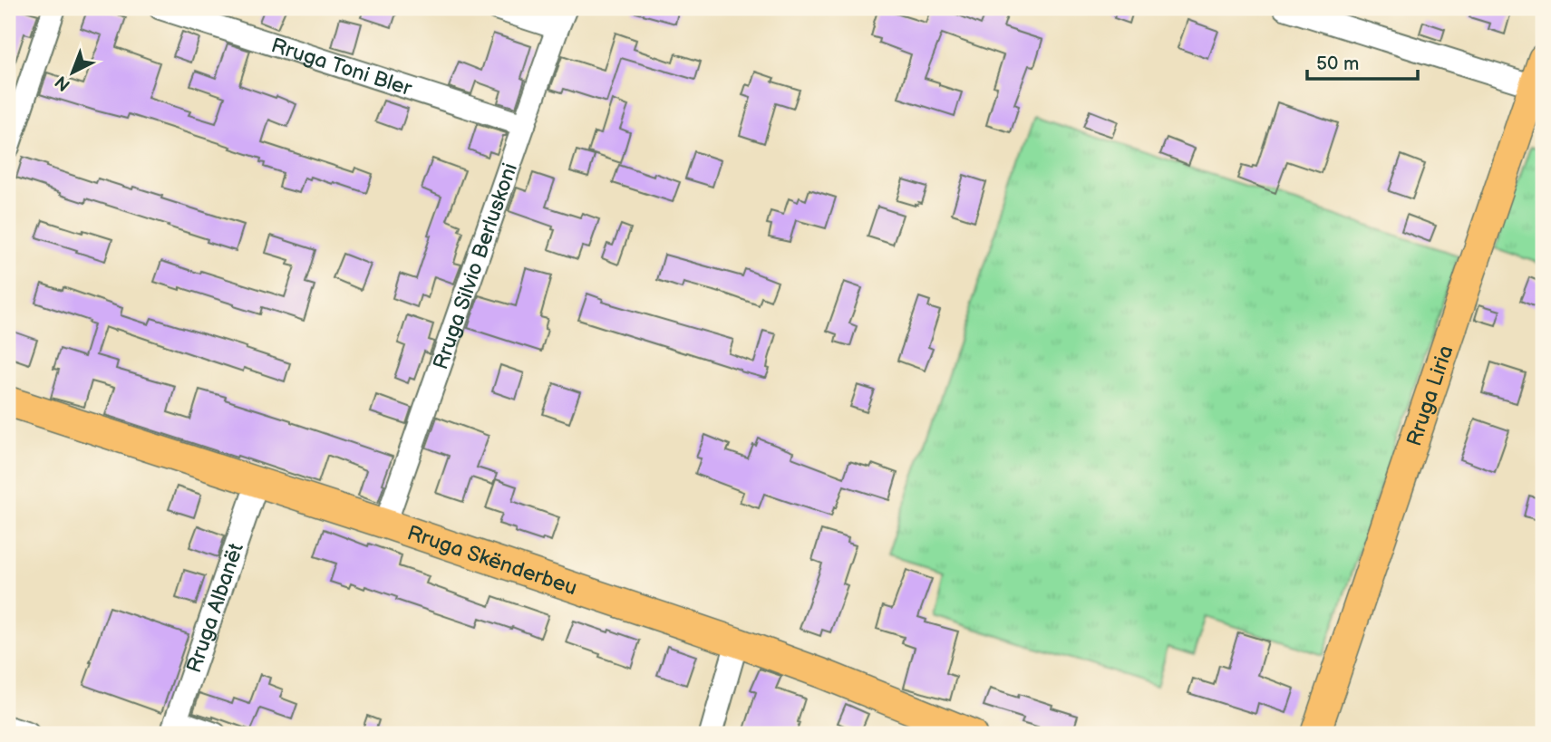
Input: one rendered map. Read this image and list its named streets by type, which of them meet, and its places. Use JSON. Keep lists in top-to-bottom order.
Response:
{
  "streets": {
    "main road": ["Rruga Liria", "Rruga Skënderbeu"],
    "street": ["Rruga Toni Bler", "Rruga Silvio Berluskoni", "Rruga Albanët"]
  },
  "crossings": [
    ["Rruga Toni Bler", "Rruga Silvio Berluskoni"],
    ["Rruga Silvio Berluskoni", "Rruga Skënderbeu"],
    ["Rruga Skënderbeu", "Rruga Albanët"]
  ],
  "scale_bar": "50 m",
  "north": "bottom left"
}
